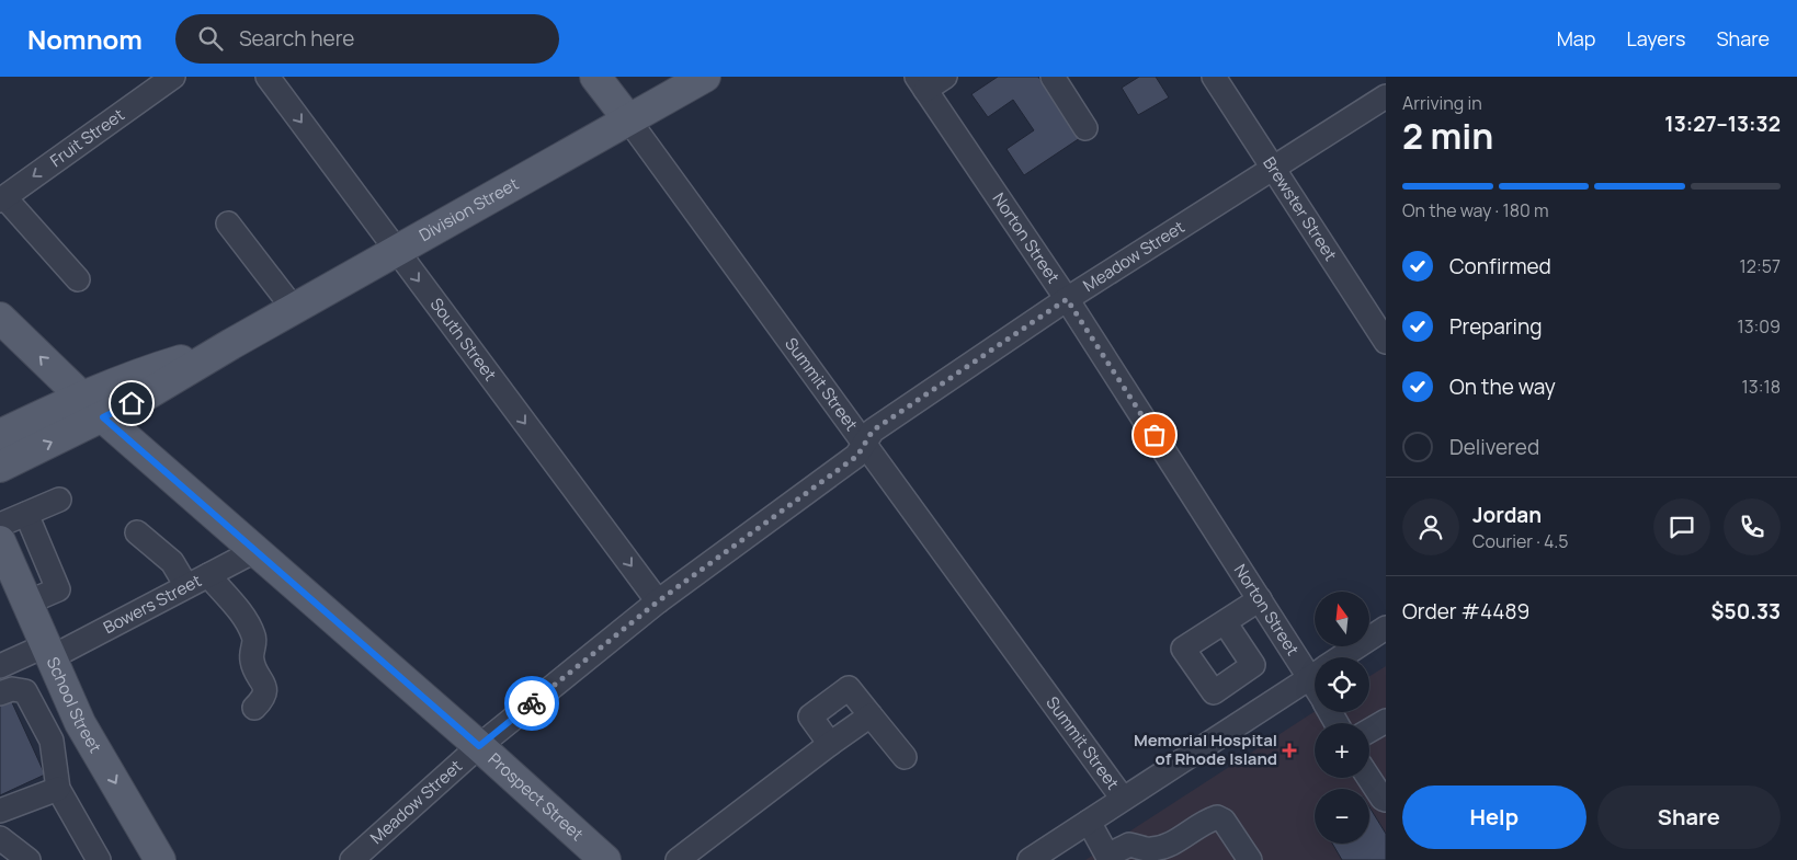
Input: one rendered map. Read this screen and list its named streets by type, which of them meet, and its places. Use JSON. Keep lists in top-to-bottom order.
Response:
{
  "streets": {
    "main road": [
      "Division Street",
      "Summit Street",
      "School Street",
      "Prospect Street"
    ],
    "street": [
      "Fruit Street",
      "Brewster Street",
      "Norton Street",
      "Meadow Street",
      "South Street",
      "Bowers Street"
    ]
  },
  "crossings": [
    ["Brewster Street", "Meadow Street"],
    ["Division Street", "South Street"],
    ["Division Street", "Summit Street"],
    ["Division Street", "Prospect Street"],
    ["Norton Street", "Meadow Street"],
    ["Meadow Street", "South Street"],
    ["Meadow Street", "Summit Street"],
    ["Meadow Street", "Prospect Street"],
    ["Bowers Street", "School Street"],
    ["Bowers Street", "Prospect Street"]
  ],
  "one_way": ["Fruit Street", "South Street", "School Street"],
  "places": {
    "health": ["Memorial Hospital of Rhode Island"]
  },
  "north": "top",
  "page": {
    "header": "Nomnom",
    "search": "Search here",
    "nav": ["Map", "Layers", "Share"],
    "heading": ["2 min", "Arriving in", "13:27–13:32"],
    "panel": [
      "Jordan",
      "Courier · 4.5",
      "Order #4489",
      "$50.33"
    ],
    "bar": "On the way · 180 m",
    "list": [
      ["Confirmed", "12:57"],
      ["Preparing", "13:09"],
      ["On the way", "13:18"],
      "Delivered"
    ],
    "map_buttons": ["+", "−"],
    "buttons": ["Help", "Share"]
  }
}
